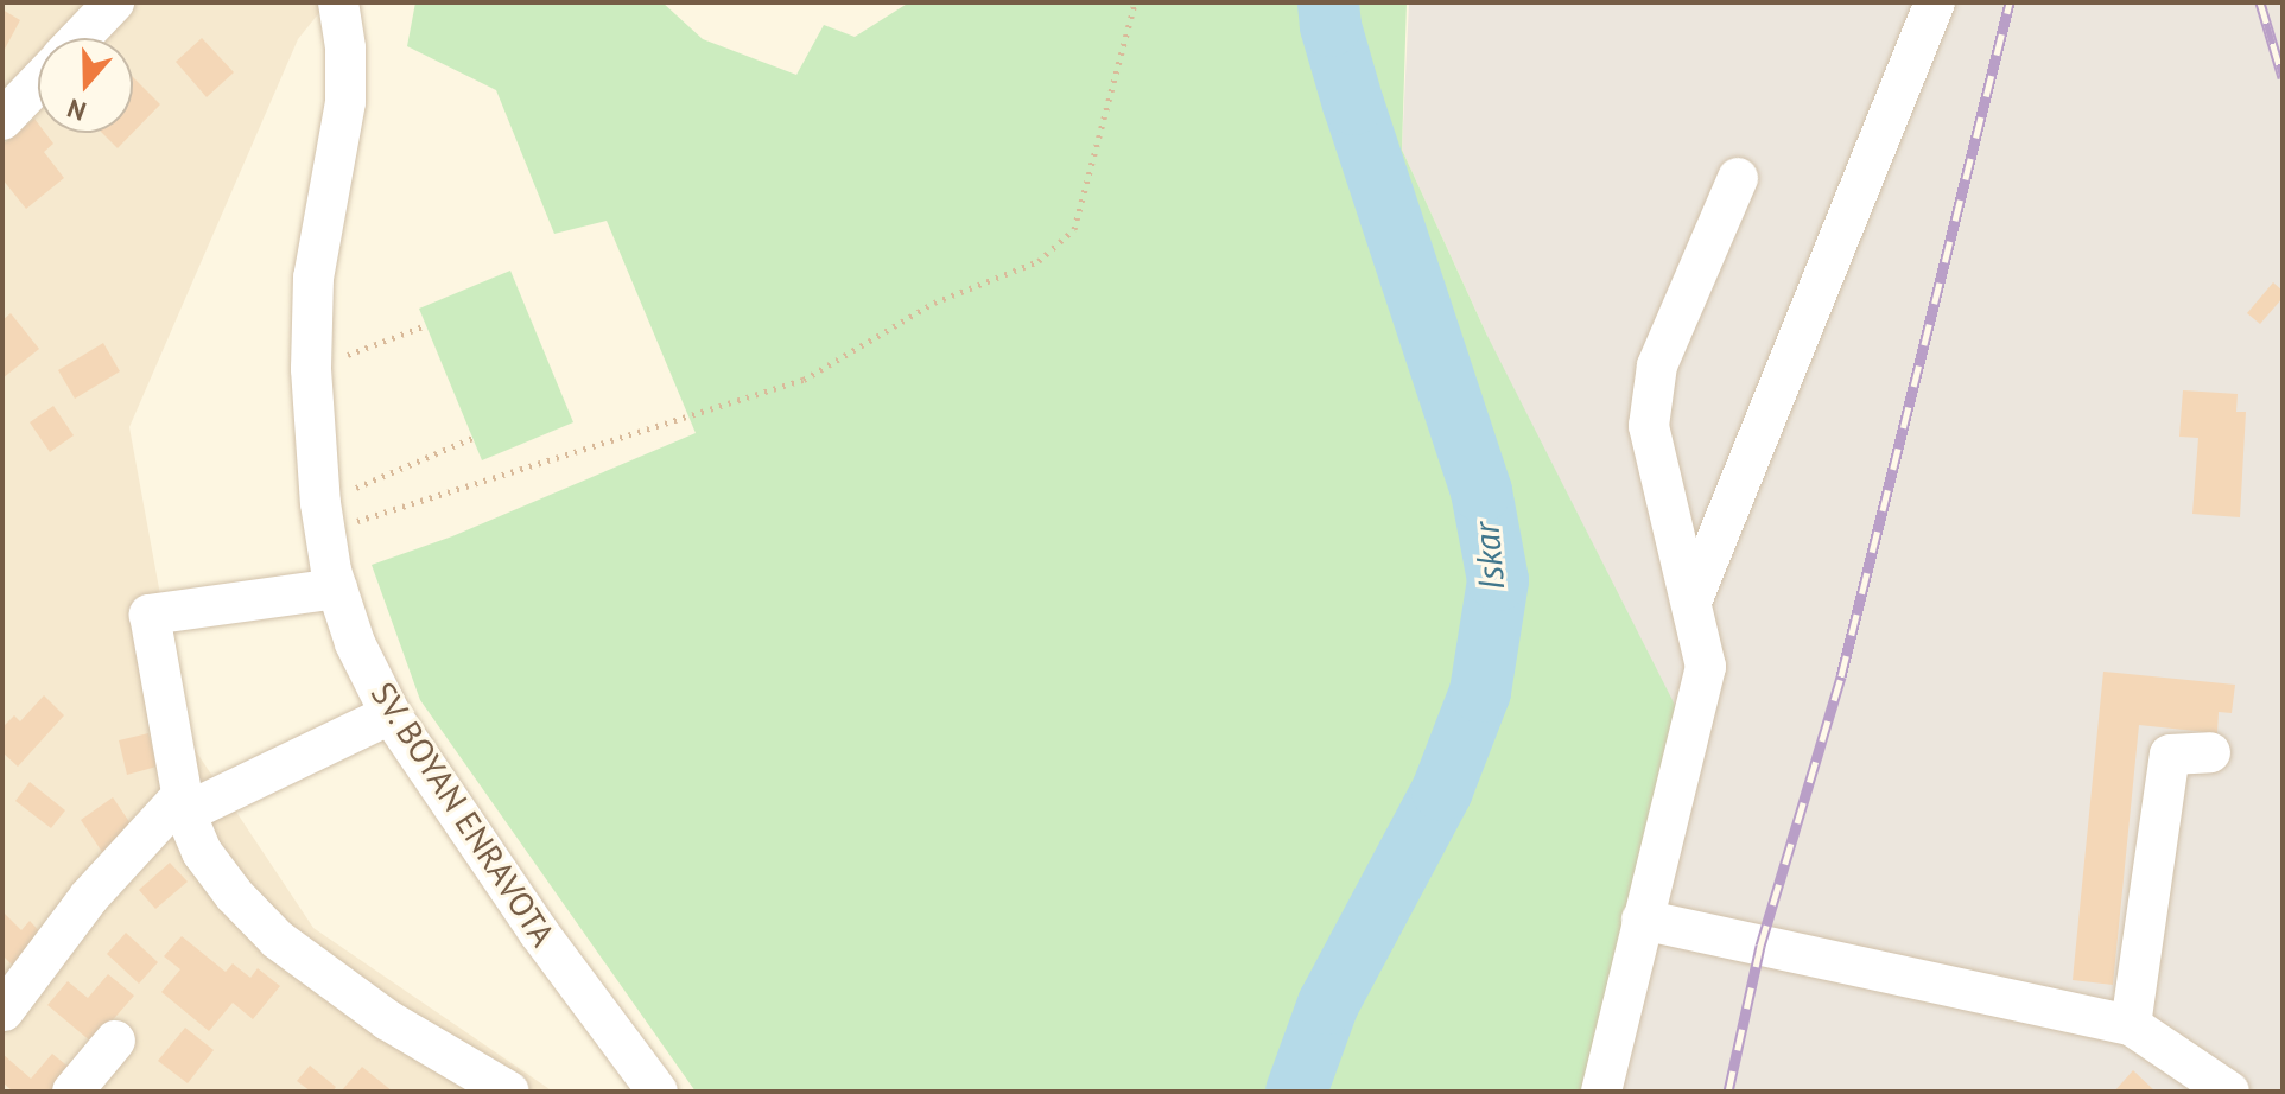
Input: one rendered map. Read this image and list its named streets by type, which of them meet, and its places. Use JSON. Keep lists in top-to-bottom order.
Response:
{
  "streets": {
    "street": ["SV. BOYAN ENRAVOTA"]
  },
  "water": ["Iskar"],
  "north": "bottom"
}
